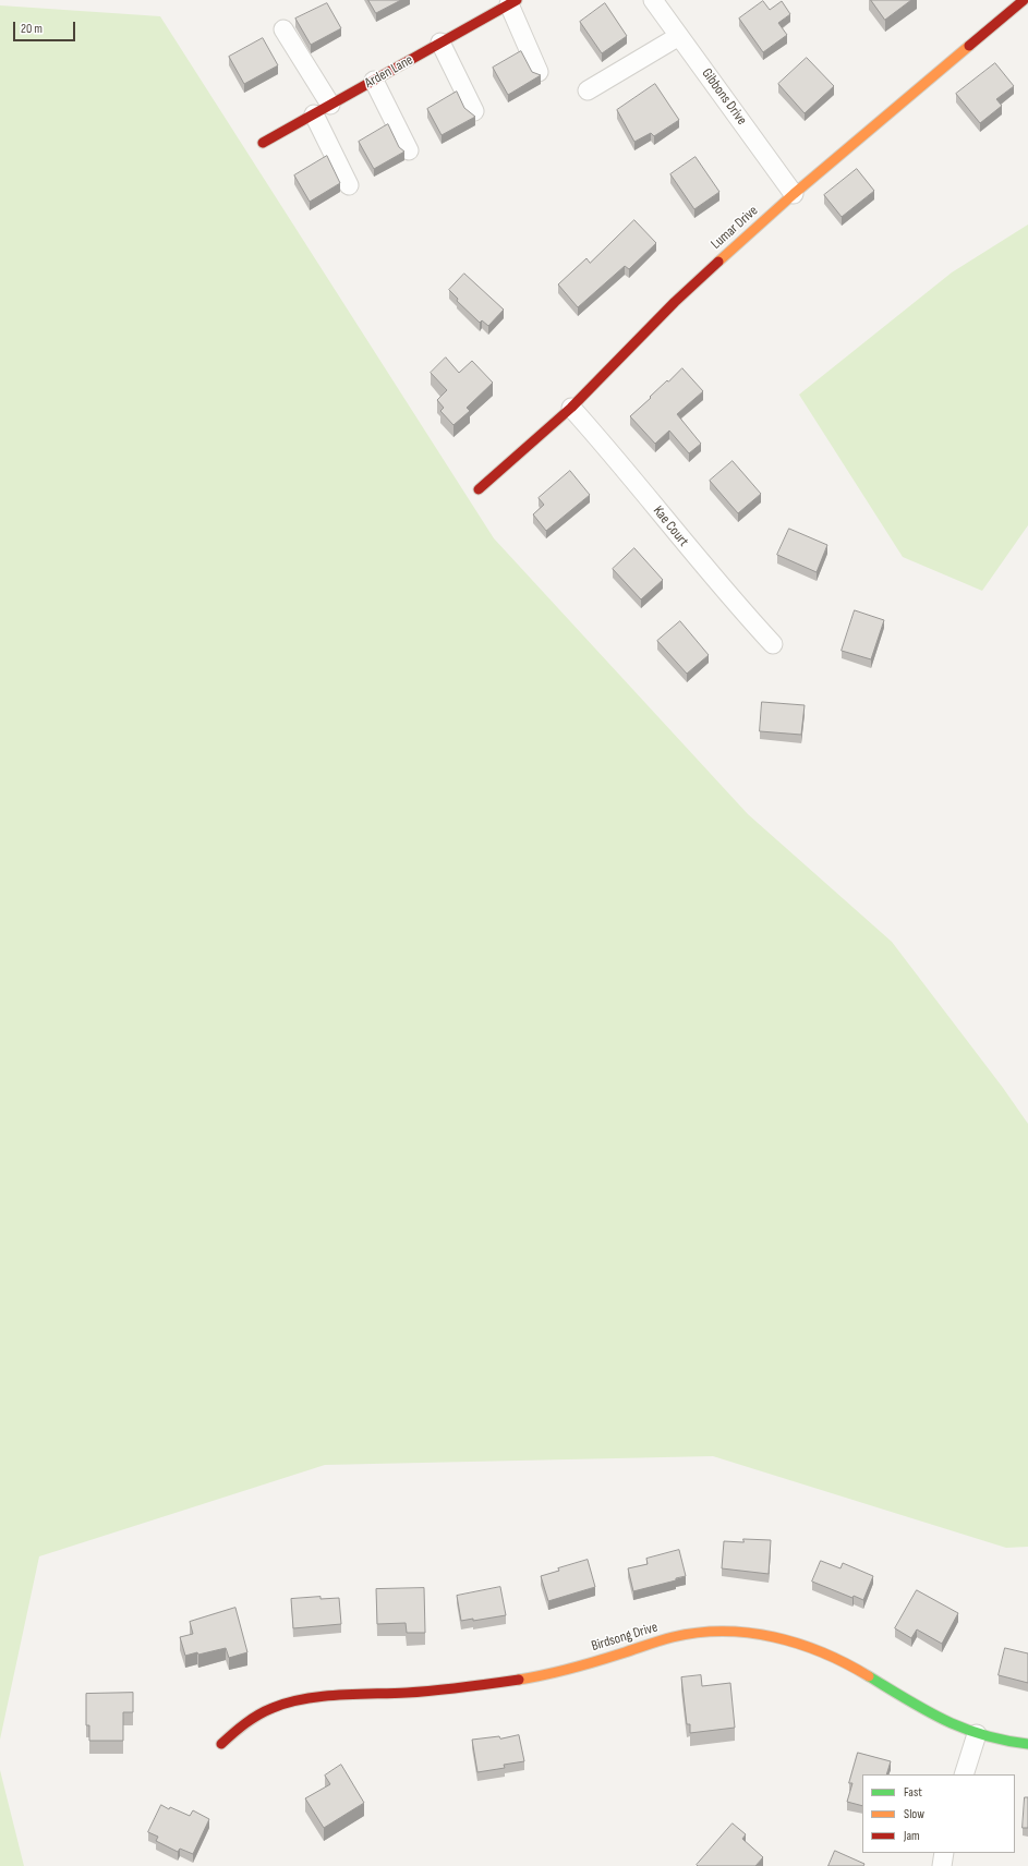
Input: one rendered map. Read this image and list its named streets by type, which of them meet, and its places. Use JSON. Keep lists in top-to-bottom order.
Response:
{
  "streets": {
    "street": [
      "Arden Lane",
      "Gibbons Drive",
      "Lumar Drive",
      "Kae Court",
      "Birdsong Drive"
    ]
  },
  "crossings": [
    ["Gibbons Drive", "Lumar Drive"],
    ["Lumar Drive", "Kae Court"]
  ],
  "legend": ["Fast", "Slow", "Jam"],
  "scale_bar": "20 m"
}
